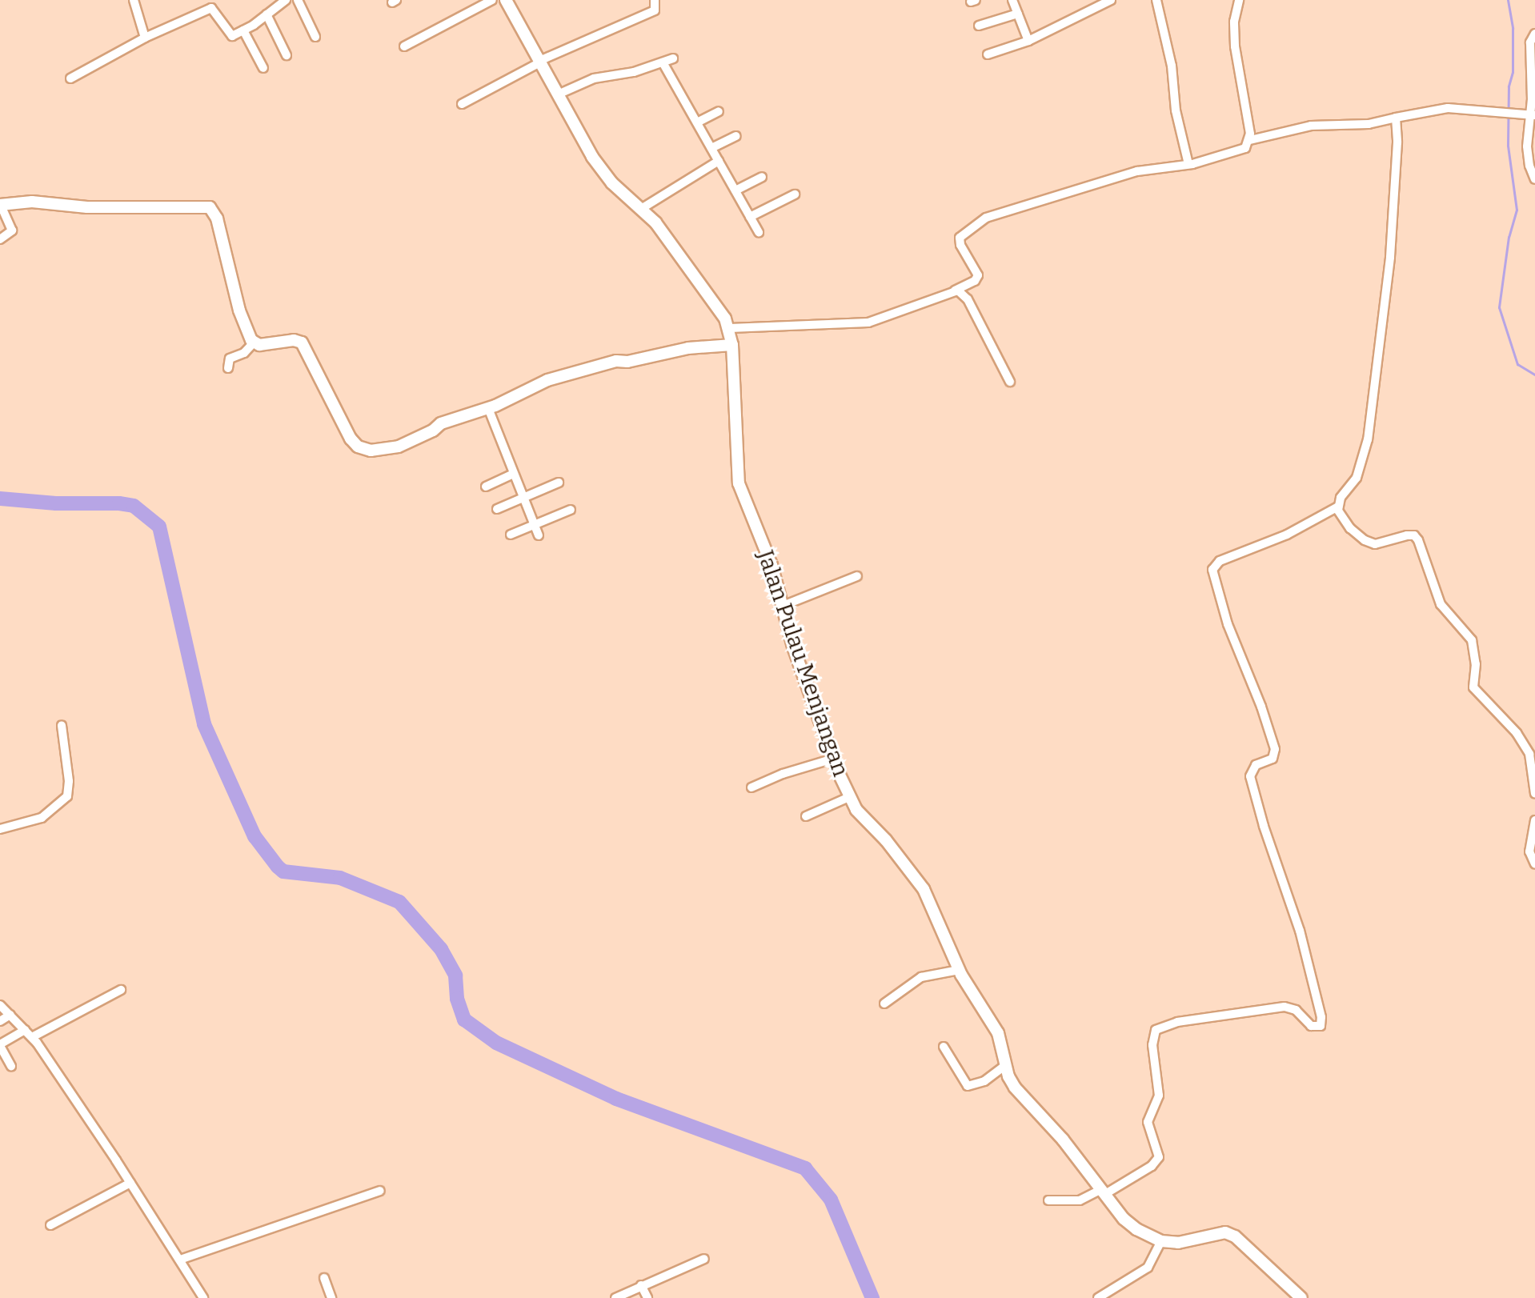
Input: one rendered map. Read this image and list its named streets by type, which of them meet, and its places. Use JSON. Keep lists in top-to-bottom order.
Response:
{
  "streets": {
    "street": ["Jalan Pulau Menjangan"]
  }
}
